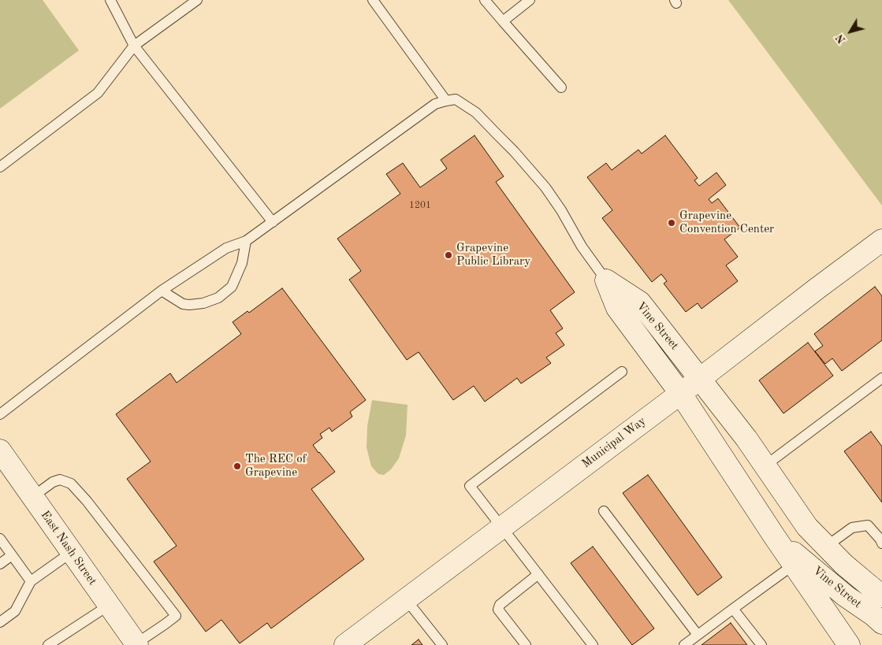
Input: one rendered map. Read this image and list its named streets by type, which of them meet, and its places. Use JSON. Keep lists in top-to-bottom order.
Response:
{
  "streets": {
    "street": ["Vine Street", "Municipal Way", "East Nash Street"]
  },
  "crossings": [
    ["Vine Street", "Municipal Way"]
  ],
  "places": ["Grapevine Convention Center", "Grapevine Public Library", "The REC of Grapevine"],
  "house_numbers": ["1201"],
  "north": "bottom left"
}
